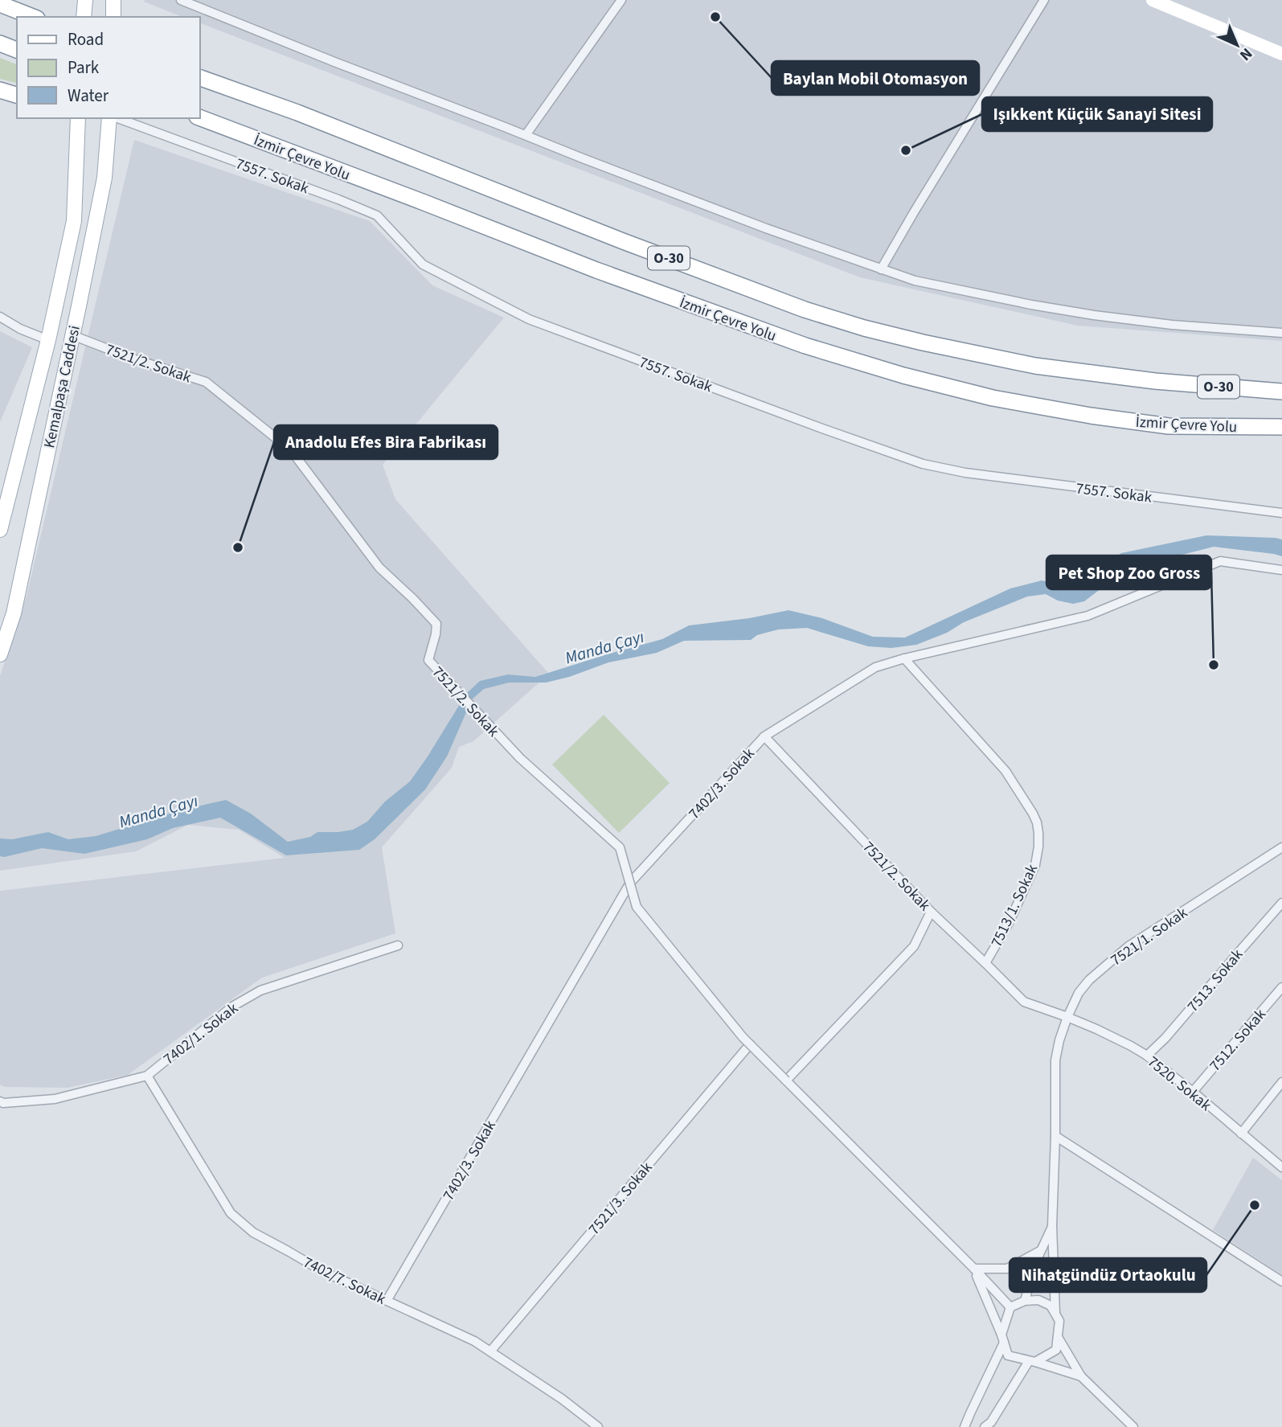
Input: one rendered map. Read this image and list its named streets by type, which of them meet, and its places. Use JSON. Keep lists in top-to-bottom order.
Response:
{
  "streets": {
    "highway": ["İzmir Çevre Yolu", "O-30"],
    "main road": ["Kemalpaşa Caddesi"],
    "street": [
      "7557. Sokak",
      "7521/2. Sokak",
      "7402/3. Sokak",
      "7513/1. Sokak",
      "7521/1. Sokak",
      "7513. Sokak",
      "7402/1. Sokak",
      "7512. Sokak",
      "7520. Sokak",
      "7521/3. Sokak",
      "7402/7. Sokak"
    ]
  },
  "crossings": [
    ["7521/2. Sokak", "Kemalpaşa Caddesi"],
    ["7521/2. Sokak", "7402/3. Sokak"],
    ["7521/2. Sokak", "7513/1. Sokak"],
    ["7521/2. Sokak", "7521/1. Sokak"],
    ["7521/2. Sokak", "7521/3. Sokak"],
    ["7402/3. Sokak", "7513/1. Sokak"],
    ["7402/3. Sokak", "7402/7. Sokak"],
    ["7513/1. Sokak", "7521/1. Sokak"],
    ["7513/1. Sokak", "7520. Sokak"],
    ["7521/1. Sokak", "7520. Sokak"],
    ["7513. Sokak", "7520. Sokak"],
    ["7402/1. Sokak", "7402/7. Sokak"],
    ["7512. Sokak", "7520. Sokak"],
    ["7521/3. Sokak", "7402/7. Sokak"]
  ],
  "water": ["Manda Çayı"],
  "places": [
    "Baylan Mobil Otomasyon",
    "Işıkkent Küçük Sanayi Sitesi",
    "Anadolu Efes Bira Fabrikası",
    "Pet Shop Zoo Gross",
    "Nihatgündüz Ortaokulu"
  ],
  "legend": ["Road", "Park", "Water"],
  "north": "bottom right"
}
